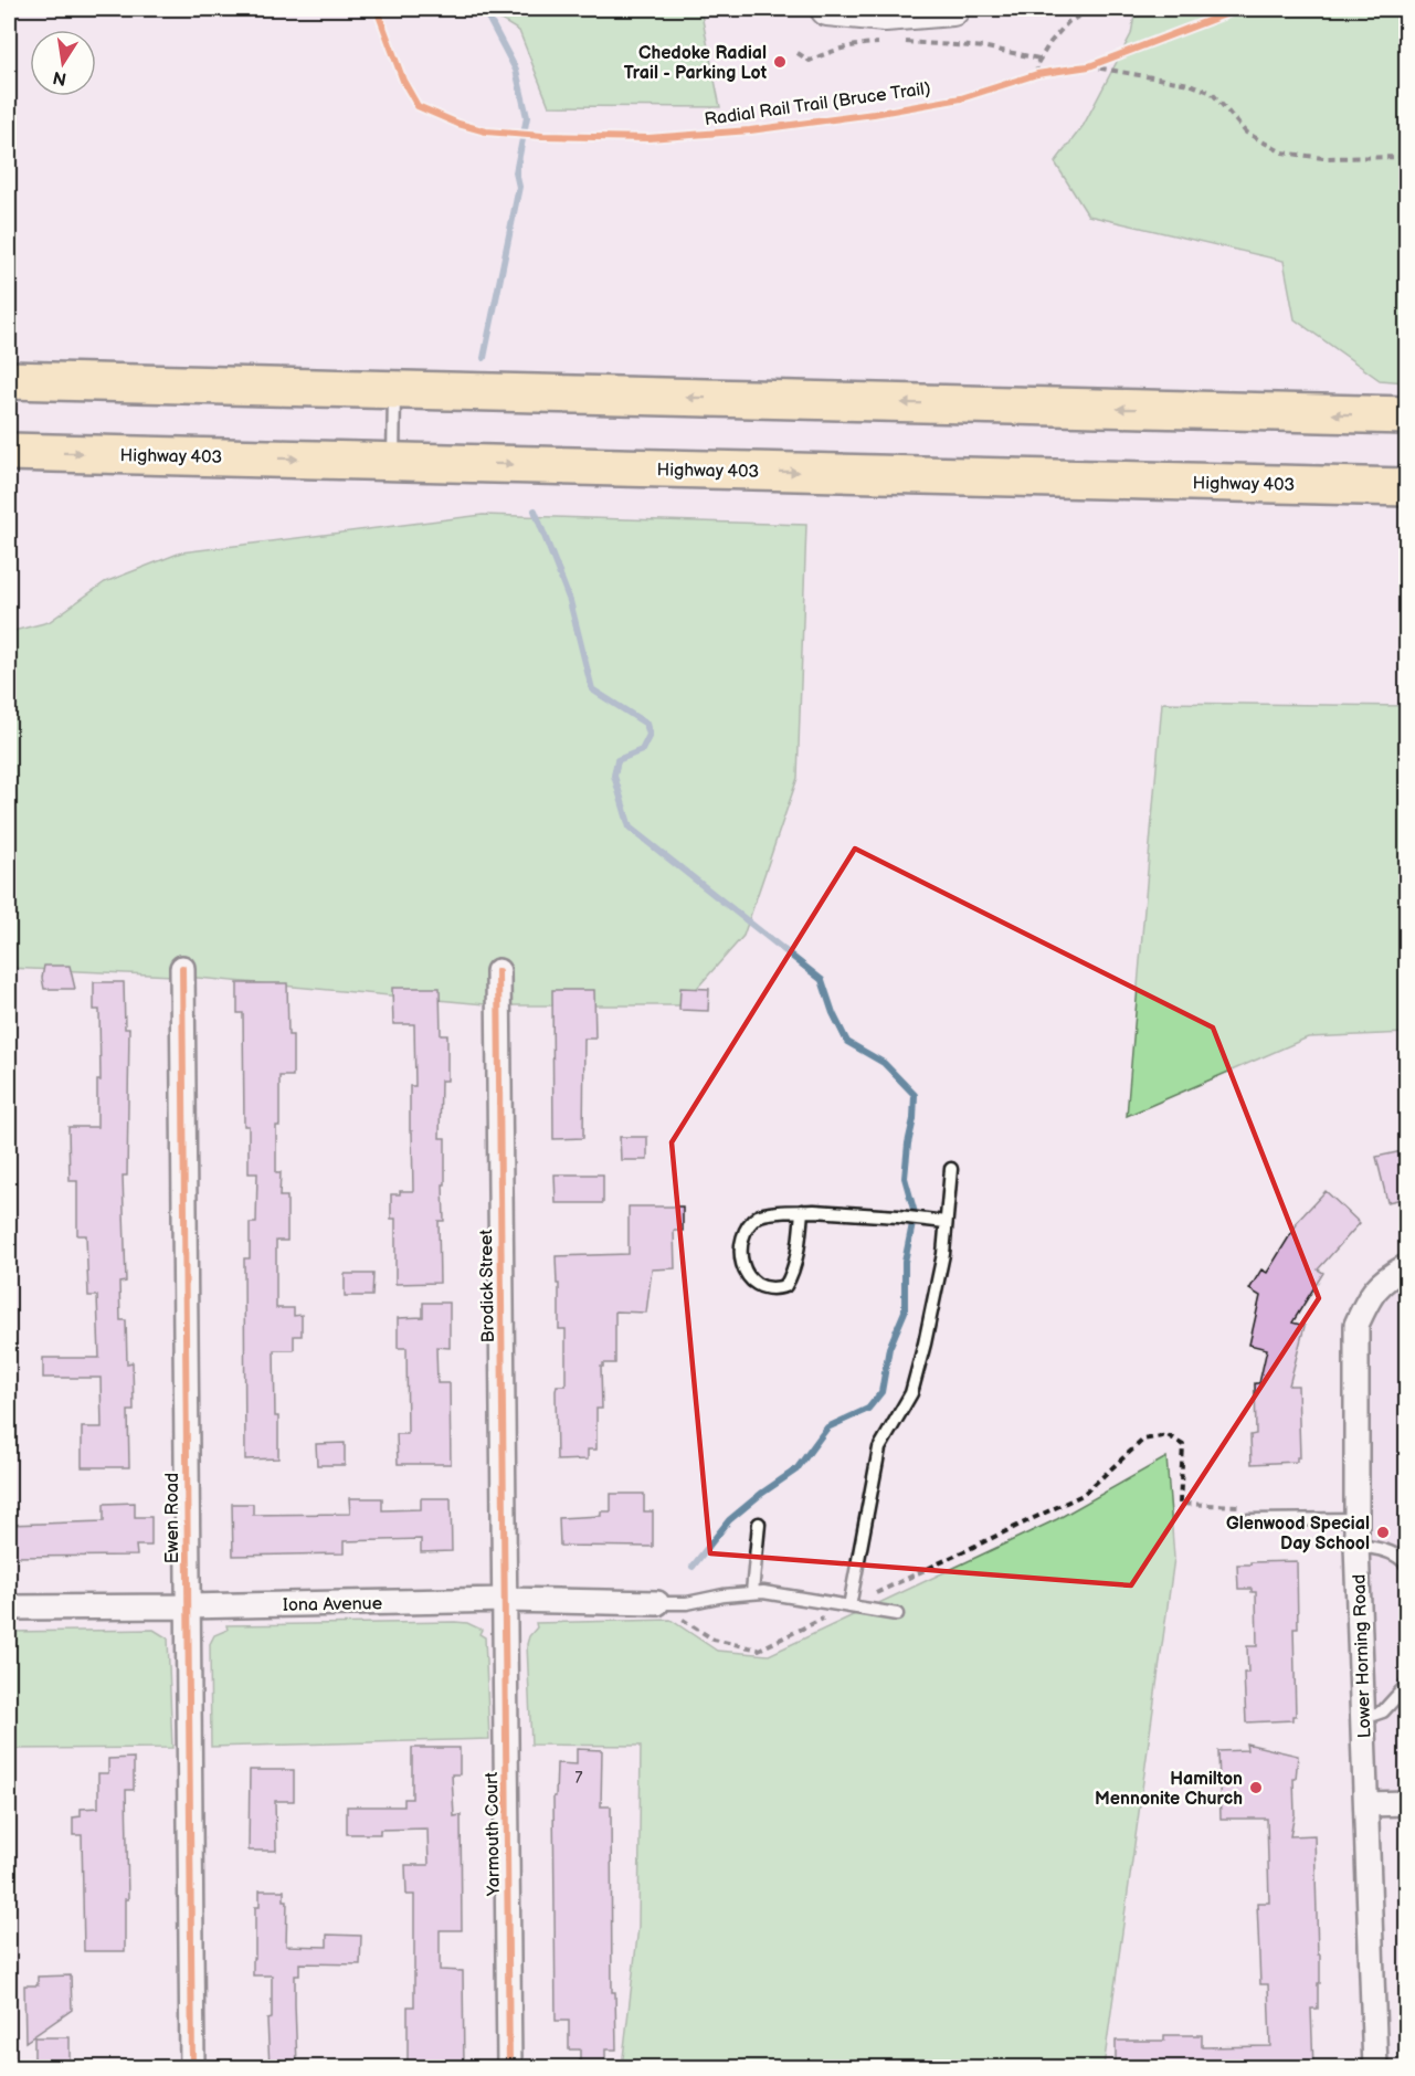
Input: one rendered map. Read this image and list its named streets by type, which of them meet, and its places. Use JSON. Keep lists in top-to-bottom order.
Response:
{
  "streets": {
    "highway": ["Highway 403"],
    "street": [
      "Brodick Street",
      "Ewen Road",
      "Iona Avenue",
      "Lower Horning Road",
      "Yarmouth Court"
    ],
    "cycle path": ["Radial Rail Trail (Bruce Trail)"]
  },
  "crossings": [
    ["Brodick Street", "Iona Avenue"],
    ["Brodick Street", "Yarmouth Court"],
    ["Ewen Road", "Iona Avenue"],
    ["Iona Avenue", "Yarmouth Court"]
  ],
  "places": ["Chedoke Radial Trail - Parking Lot", "Glenwood Special Day School", "Hamilton Mennonite Church"],
  "house_numbers": ["7"],
  "north": "bottom"
}
